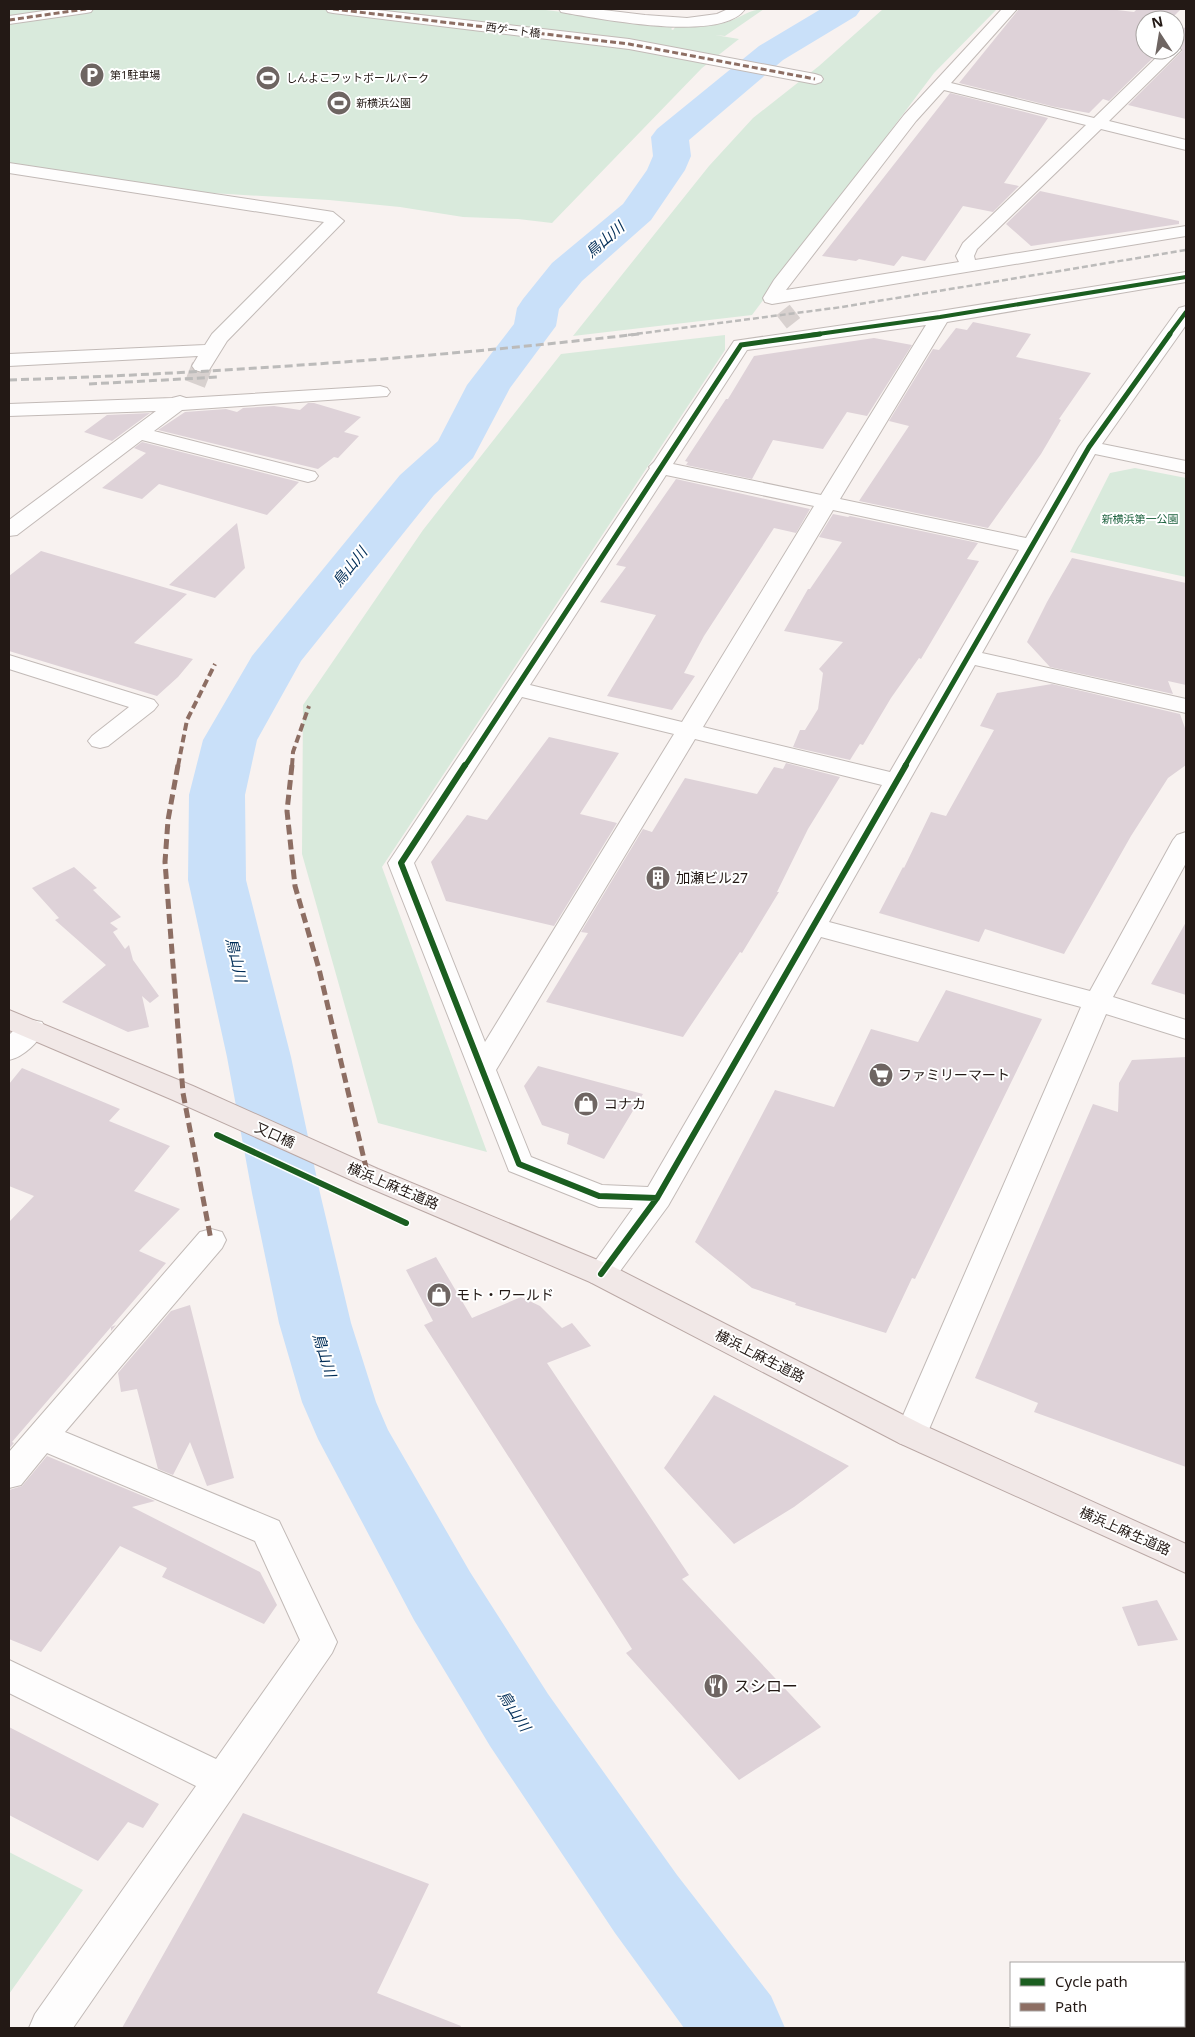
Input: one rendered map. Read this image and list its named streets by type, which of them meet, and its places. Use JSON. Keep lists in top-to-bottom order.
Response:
{
  "streets": {
    "main road": ["又口橋", "横浜上麻生道路"],
    "street": ["西ゲート橋"]
  },
  "crossings": [
    ["又口橋", "横浜上麻生道路"]
  ],
  "water": ["鳥山川"],
  "parks": ["新横浜第一公園"],
  "places": {
    "parking": ["第1駐車場"],
    "sports": ["しんよこフットボールパーク", "新横浜公園"],
    "building": ["加瀬ビル27"],
    "supermarket": ["ファミリーマート"],
    "shop": ["コナカ", "モト・ワールド"],
    "restaurant": ["スシロー"]
  },
  "legend": ["Cycle path", "Path"],
  "north": "top"
}
